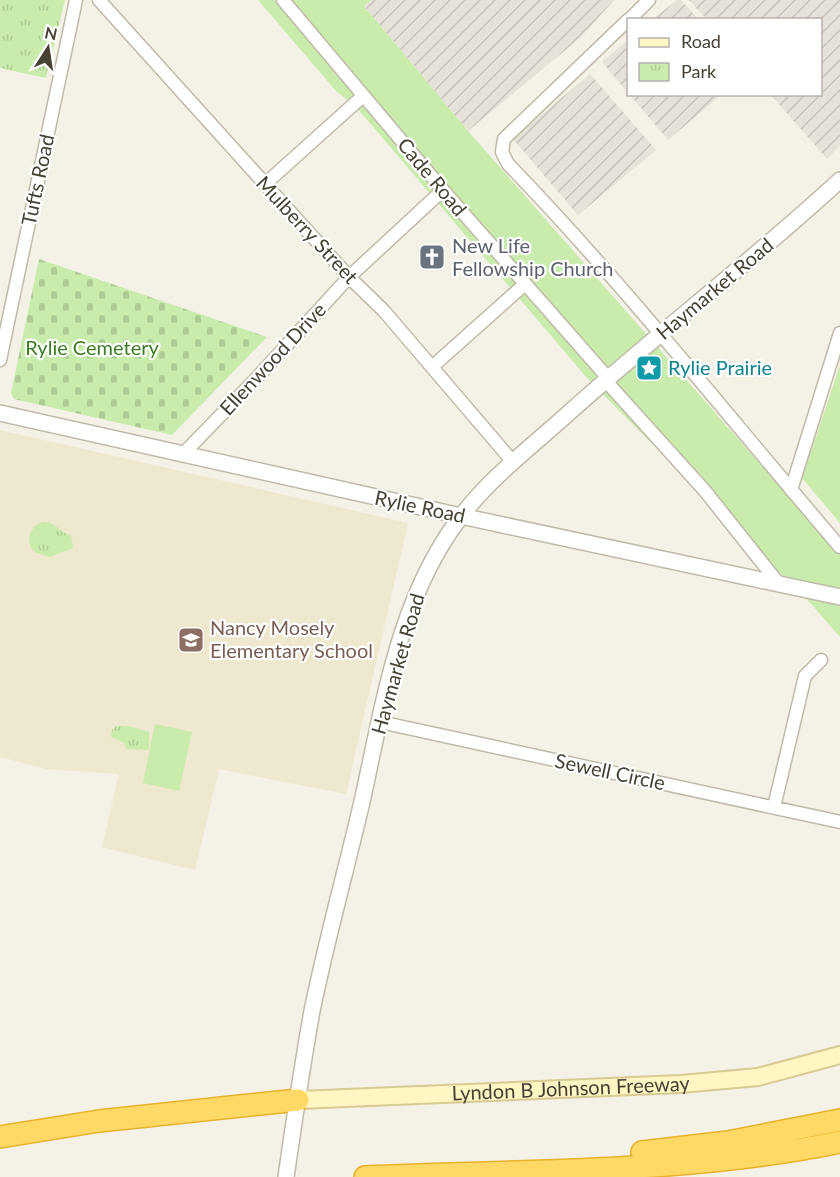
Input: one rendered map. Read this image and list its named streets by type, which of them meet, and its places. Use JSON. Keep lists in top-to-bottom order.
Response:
{
  "streets": {
    "main road": ["Lyndon B Johnson Freeway"],
    "street": [
      "Cade Road",
      "Tufts Road",
      "Mulberry Street",
      "Haymarket Road",
      "Ellenwood Drive",
      "Rylie Road",
      "Sewell Circle"
    ]
  },
  "crossings": [
    ["Cade Road", "Haymarket Road"],
    ["Cade Road", "Ellenwood Drive"],
    ["Cade Road", "Rylie Road"],
    ["Mulberry Street", "Haymarket Road"],
    ["Mulberry Street", "Ellenwood Drive"],
    ["Haymarket Road", "Rylie Road"],
    ["Haymarket Road", "Sewell Circle"],
    ["Haymarket Road", "Lyndon B Johnson Freeway"],
    ["Ellenwood Drive", "Rylie Road"]
  ],
  "parks": ["Rylie Cemetery"],
  "places": {
    "church": ["New Life Fellowship Church"],
    "place": ["Rylie Prairie"],
    "school or university": ["Nancy Mosely Elementary School"]
  },
  "legend": ["Road", "Park"],
  "north": "top"
}
